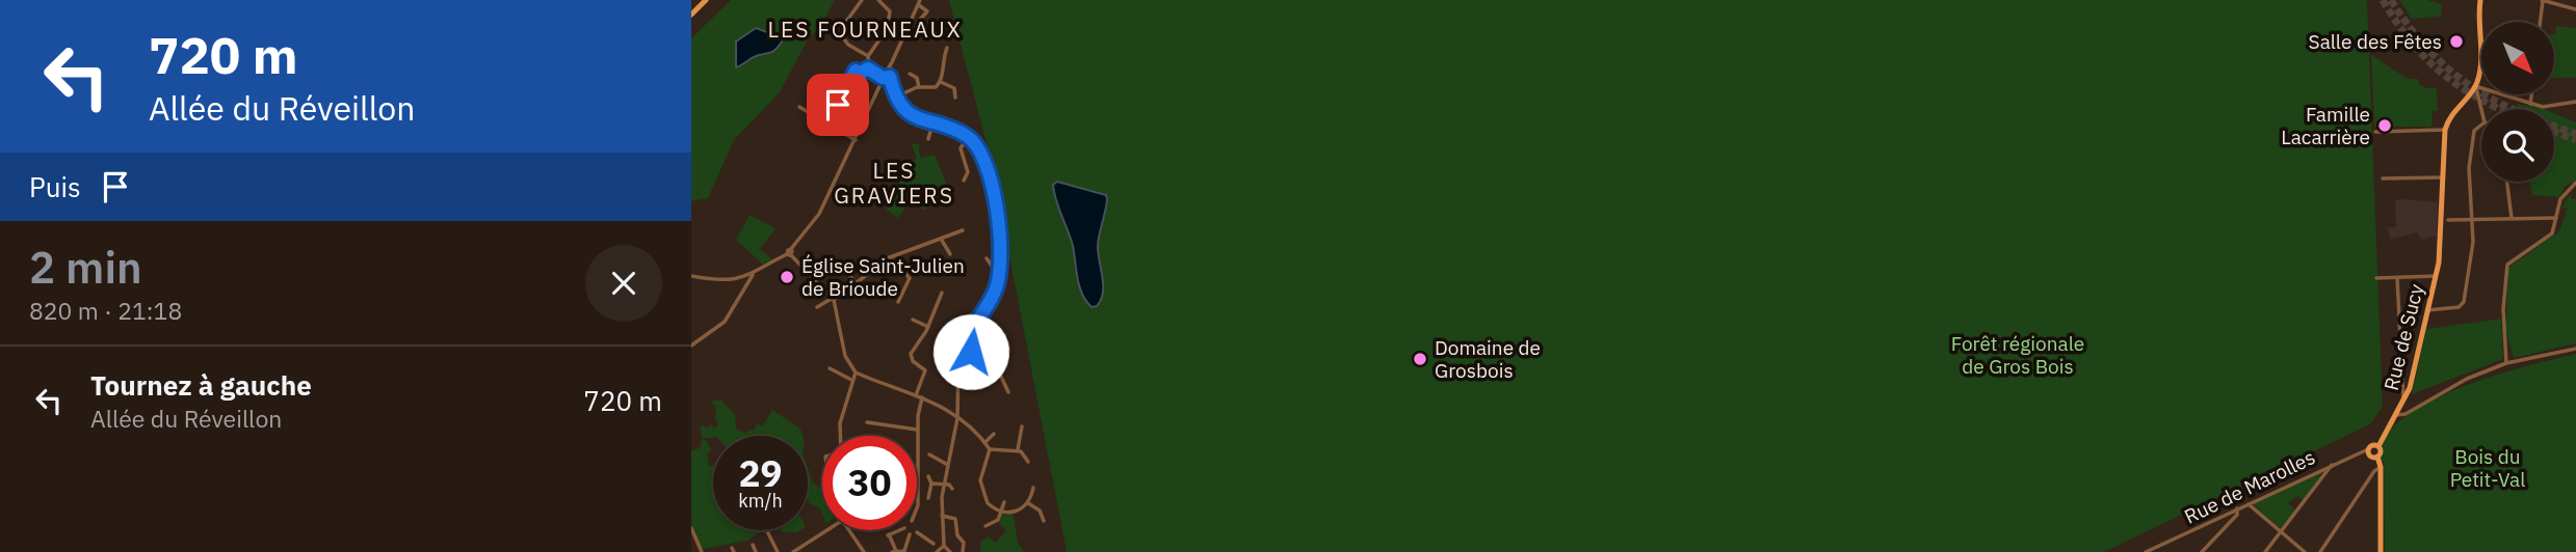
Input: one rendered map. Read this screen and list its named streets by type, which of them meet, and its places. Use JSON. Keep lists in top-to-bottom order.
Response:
{
  "streets": {
    "main road": ["Rue de Sucy"],
    "street": ["Rue de Marolles"]
  },
  "districts": ["LES FOURNEAUX", "LES GRAVIERS"],
  "parks": ["Forêt régionale de Gros Bois", "Bois du Petit-Val"],
  "places": [
    "Salle des Fêtes",
    "Famille Lacarrière",
    "Église Saint-Julien de Brioude",
    "Domaine de Grosbois"
  ],
  "north": "bottom right",
  "page": {
    "turn": ["720 m", "Allée du Réveillon"],
    "then": "Puis",
    "heading": ["2 min", "820 m · 21:18"],
    "list": [
      {
        "name": "Tournez à gauche",
        "note": "Allée du Réveillon",
        "value": "720 m"
      }
    ],
    "speed": "29 km/h",
    "limit": "30"
  }
}
